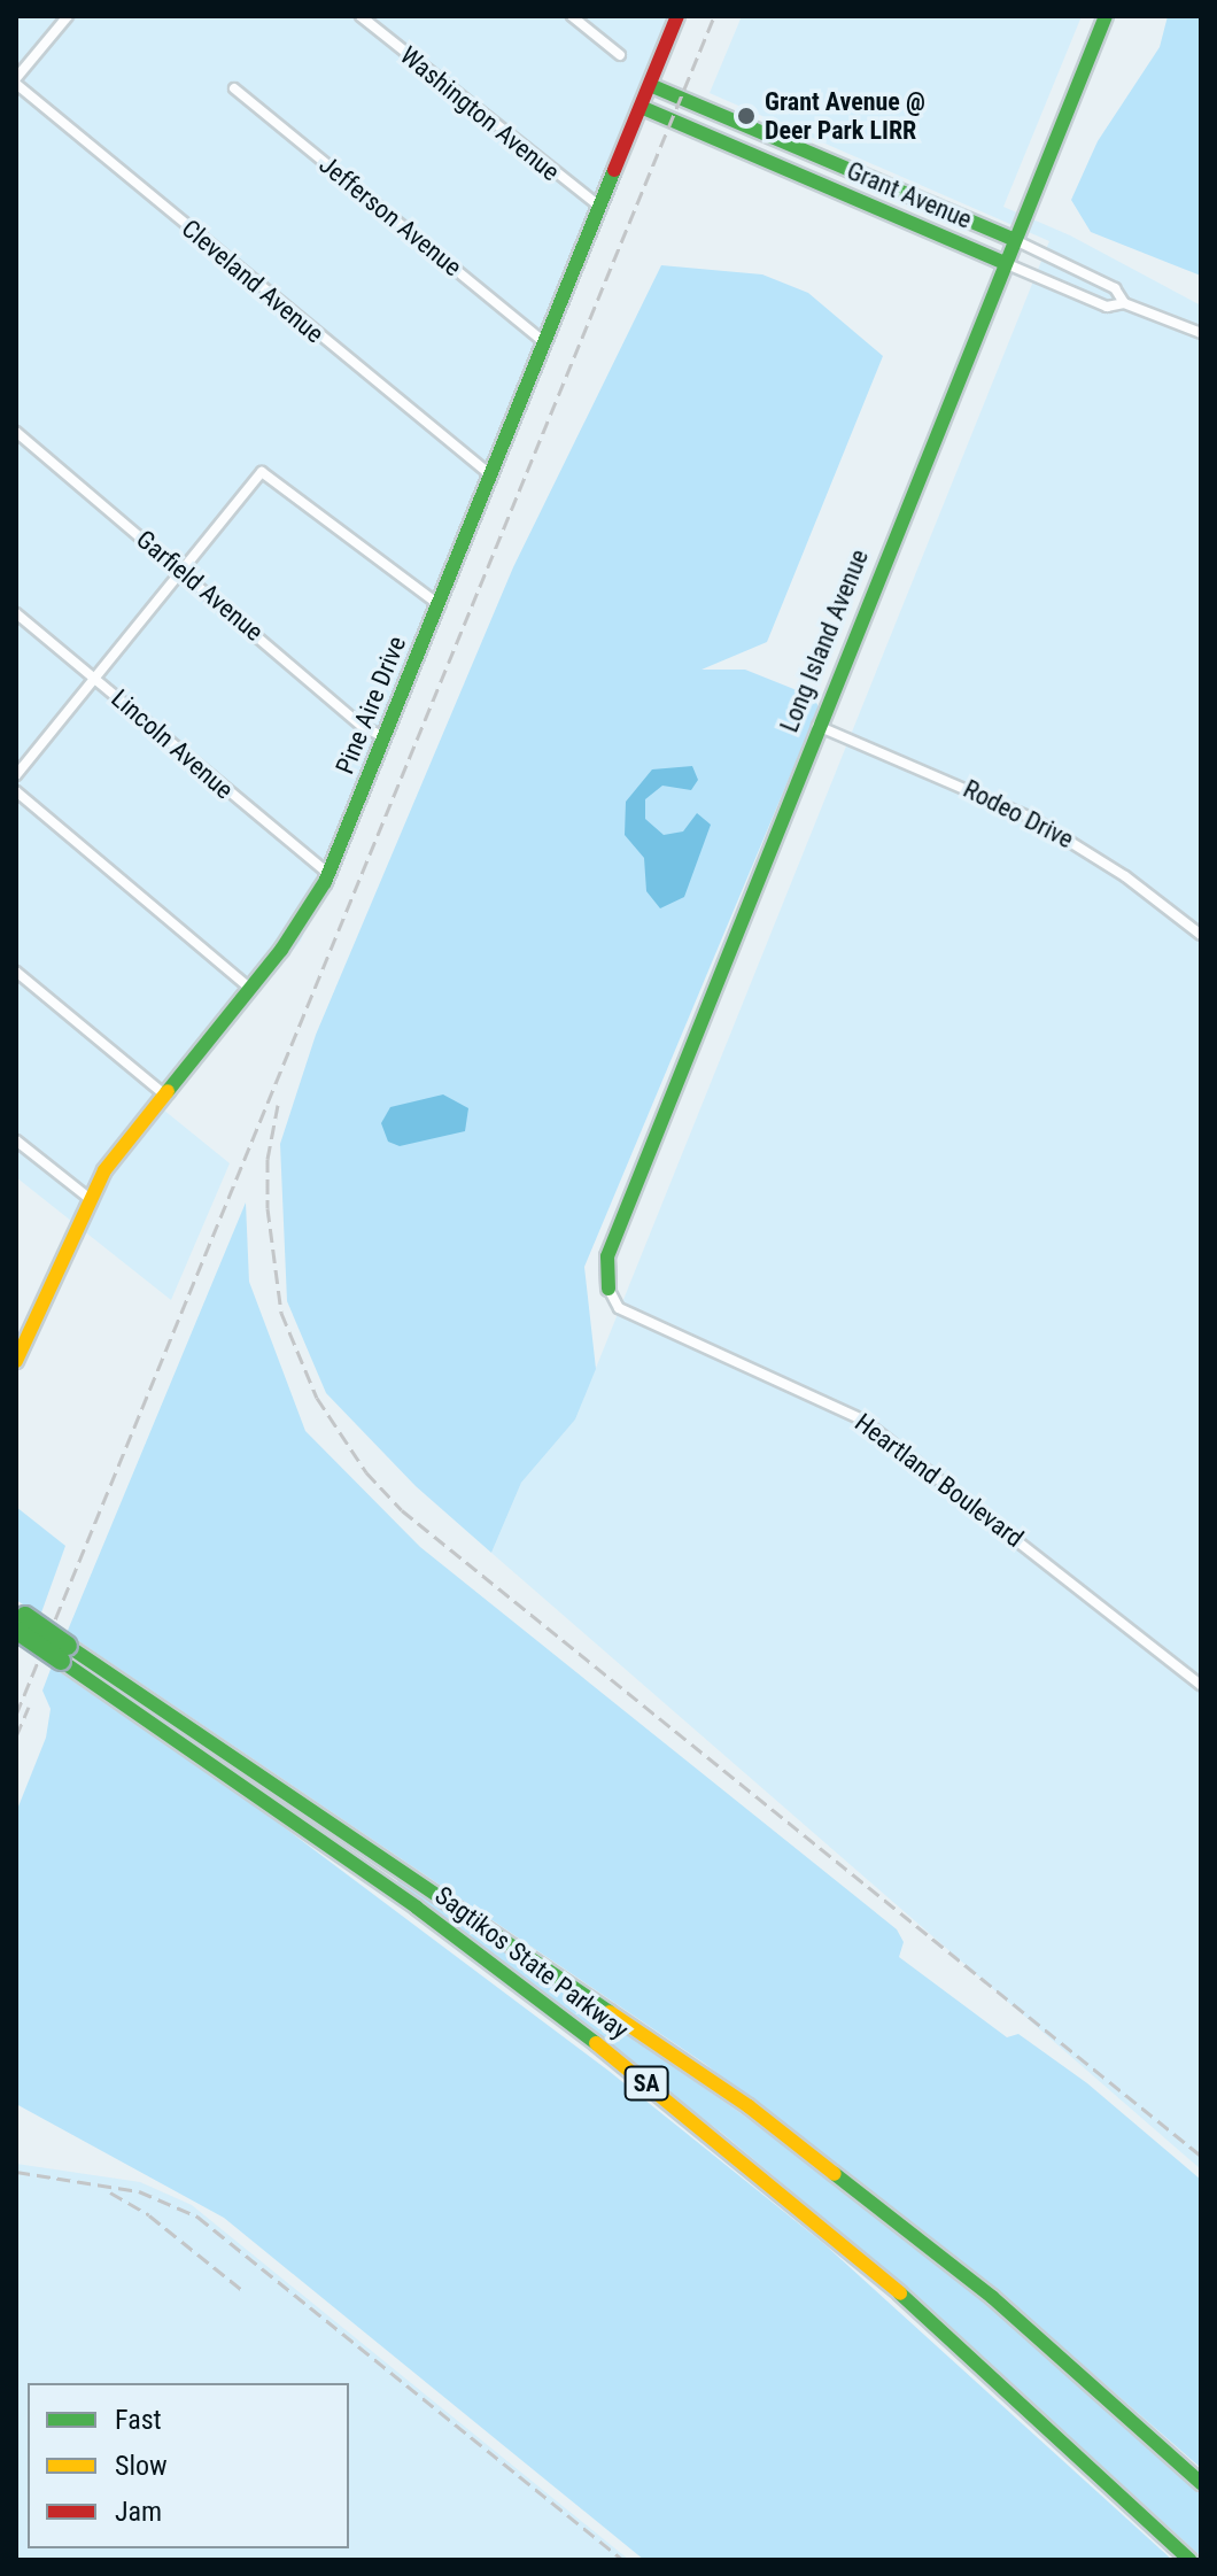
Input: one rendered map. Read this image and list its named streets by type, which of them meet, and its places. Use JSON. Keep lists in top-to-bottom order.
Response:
{
  "streets": {
    "main road": [
      "Grant Avenue",
      "Long Island Avenue",
      "Pine Aire Drive",
      "Sagtikos State Parkway",
      "SA"
    ],
    "street": [
      "Washington Avenue",
      "Jefferson Avenue",
      "Cleveland Avenue",
      "Garfield Avenue",
      "Lincoln Avenue",
      "Rodeo Drive",
      "Heartland Boulevard"
    ]
  },
  "crossings": [
    ["Washington Avenue", "Pine Aire Drive"],
    ["Grant Avenue", "Long Island Avenue"],
    ["Grant Avenue", "Pine Aire Drive"],
    ["Jefferson Avenue", "Pine Aire Drive"],
    ["Cleveland Avenue", "Pine Aire Drive"],
    ["Garfield Avenue", "Pine Aire Drive"],
    ["Long Island Avenue", "Rodeo Drive"],
    ["Long Island Avenue", "Heartland Boulevard"],
    ["Pine Aire Drive", "Lincoln Avenue"]
  ],
  "places": ["Grant Avenue @ Deer Park LIRR"],
  "legend": ["Fast", "Slow", "Jam"]
}
